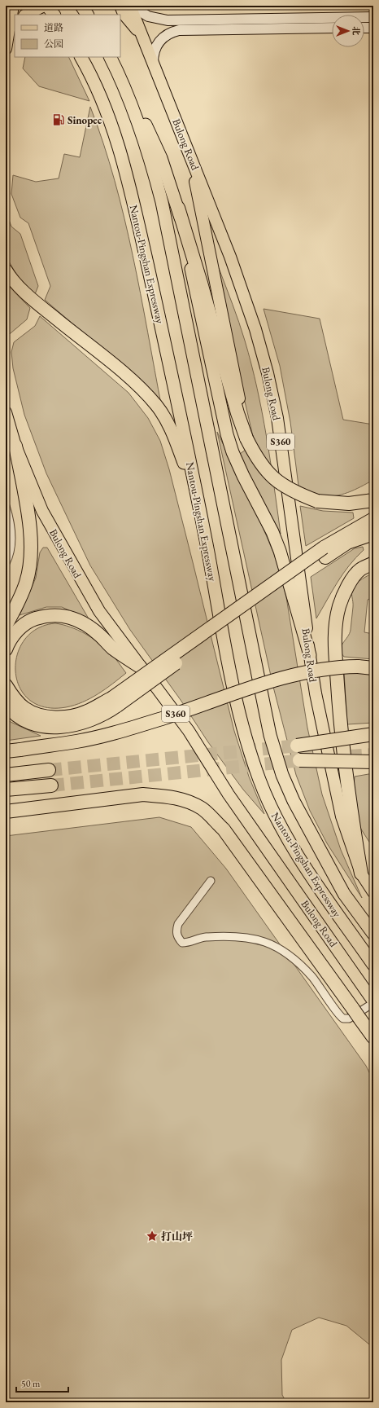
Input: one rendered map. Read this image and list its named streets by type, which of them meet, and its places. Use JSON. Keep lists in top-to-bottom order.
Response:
{
  "streets": {
    "highway": ["Nantou-Pingshan Expressway"],
    "main road": ["Bulong Road", "S360"]
  },
  "places": {
    "fuel station": ["Sinopec"],
    "place": ["打山坪"]
  },
  "legend": ["道路", "公园"],
  "scale_bar": "50 m",
  "north": "right"
}
